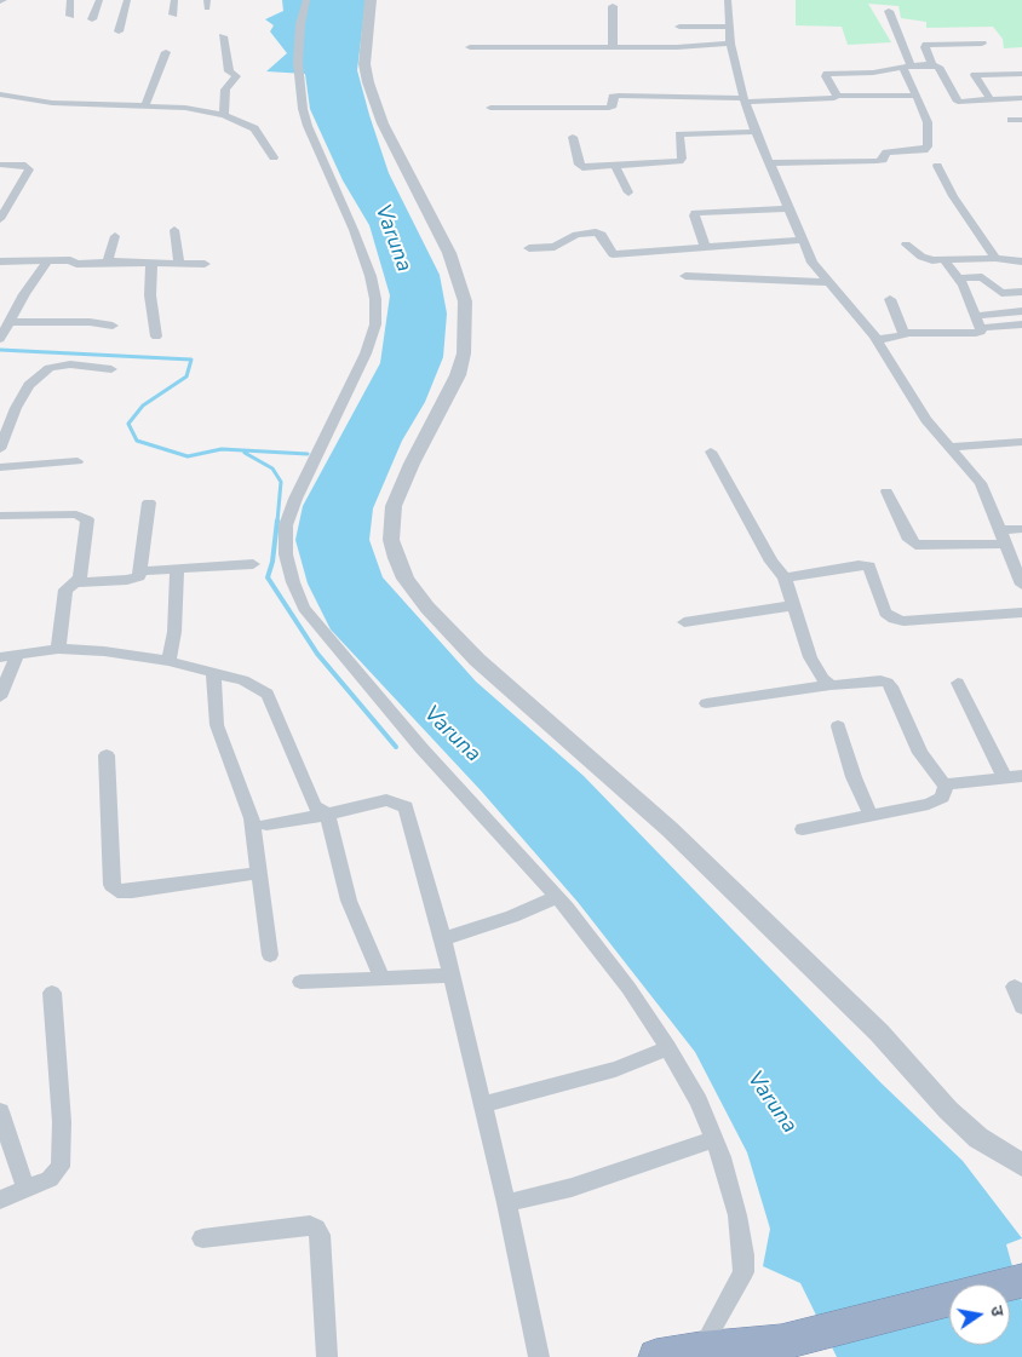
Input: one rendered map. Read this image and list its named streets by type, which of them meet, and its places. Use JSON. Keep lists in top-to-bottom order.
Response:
{
  "water": ["Varuna"],
  "north": "right"
}
